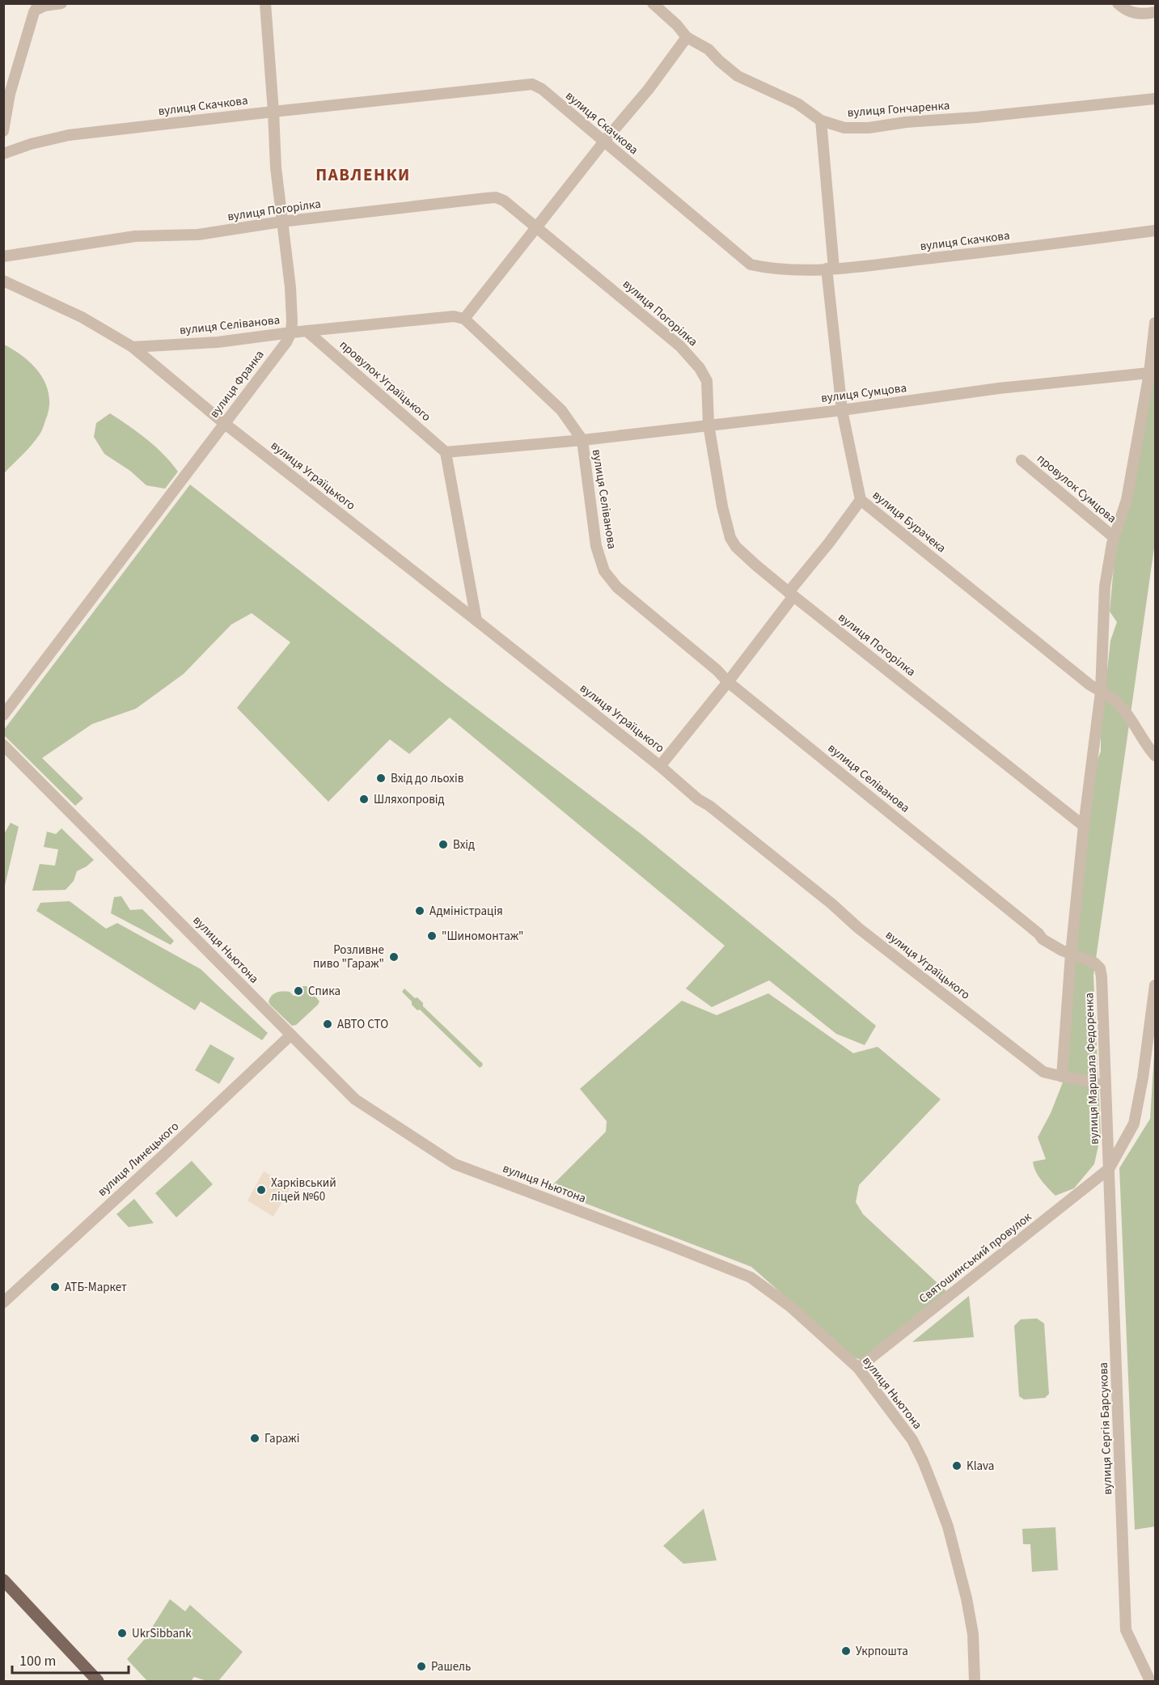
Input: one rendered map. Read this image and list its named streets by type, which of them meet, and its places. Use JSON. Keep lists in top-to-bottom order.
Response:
{
  "streets": {
    "street": [
      "вулиця Скачкова",
      "вулиця Гончаренка",
      "вулиця Погорілка",
      "вулиця Селіванова",
      "провулок Уграїцького",
      "вулиця Франка",
      "вулиця Сумцова",
      "вулиця Уграїцького",
      "провулок Сумцова",
      "вулиця Бурачека",
      "вулиця Ньютона",
      "вулиця Маршала Федоренка",
      "вулиця Линецького",
      "Святошинський провулок",
      "вулиця Сергія Барсукова"
    ]
  },
  "crossings": [
    ["вулиця Скачкова", "вулиця Бурачека"],
    ["вулиця Гончаренка", "вулиця Бурачека"],
    ["вулиця Погорілка", "вулиця Сумцова"],
    ["вулиця Селіванова", "провулок Уграїцького"],
    ["вулиця Селіванова", "вулиця Франка"],
    ["вулиця Селіванова", "вулиця Сумцова"],
    ["вулиця Селіванова", "вулиця Уграїцького"],
    ["вулиця Селіванова", "вулиця Маршала Федоренка"],
    ["вулиця Франка", "вулиця Уграїцького"],
    ["вулиця Сумцова", "вулиця Бурачека"],
    ["вулиця Уграїцького", "вулиця Маршала Федоренка"],
    ["вулиця Ньютона", "вулиця Линецького"],
    ["вулиця Ньютона", "Святошинський провулок"],
    ["вулиця Маршала Федоренка", "Святошинський провулок"],
    ["вулиця Маршала Федоренка", "вулиця Сергія Барсукова"],
    ["Святошинський провулок", "вулиця Сергія Барсукова"]
  ],
  "districts": ["ПАВЛЕНКИ"],
  "places": [
    "Вхід до льохів",
    "Шляхопровід",
    "Вхід",
    "Адміністрація",
    "\"Шиномонтаж\"",
    "Розливне пиво \"Гараж\"",
    "Спика",
    "АВТО СТО",
    "Харківський ліцей №60",
    "АТБ-Маркет",
    "Гаражі",
    "Klava",
    "UkrSibbank",
    "Укрпошта",
    "Рашель"
  ],
  "scale_bar": "100 m"
}
